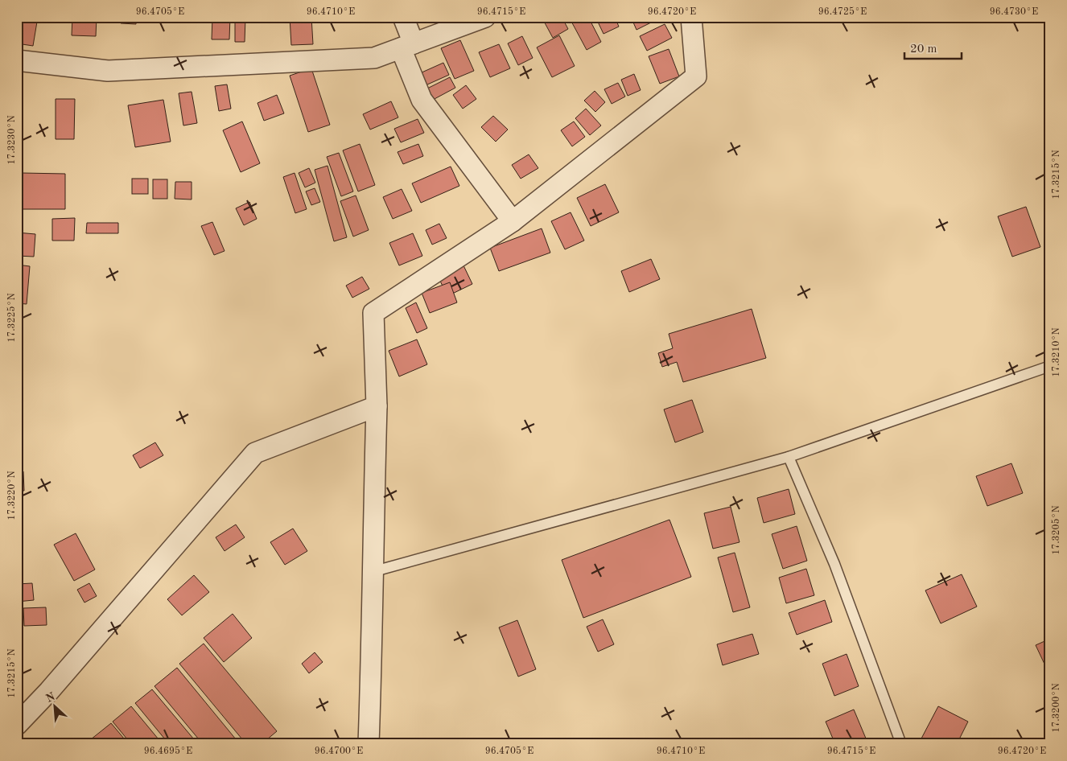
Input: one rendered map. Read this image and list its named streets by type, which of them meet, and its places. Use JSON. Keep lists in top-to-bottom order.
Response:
{
  "scale_bar": "20 m",
  "north": "top left",
  "coordinates": [
    "96.4705°E",
    "96.4710°E",
    "96.4715°E",
    "96.4720°E",
    "96.4725°E",
    "96.4730°E",
    "17.3230°N",
    "17.3215°N",
    "17.3225°N",
    "17.3210°N",
    "17.3220°N",
    "17.3205°N",
    "17.3200°N",
    "96.4695°E",
    "96.4700°E"
  ]
}
